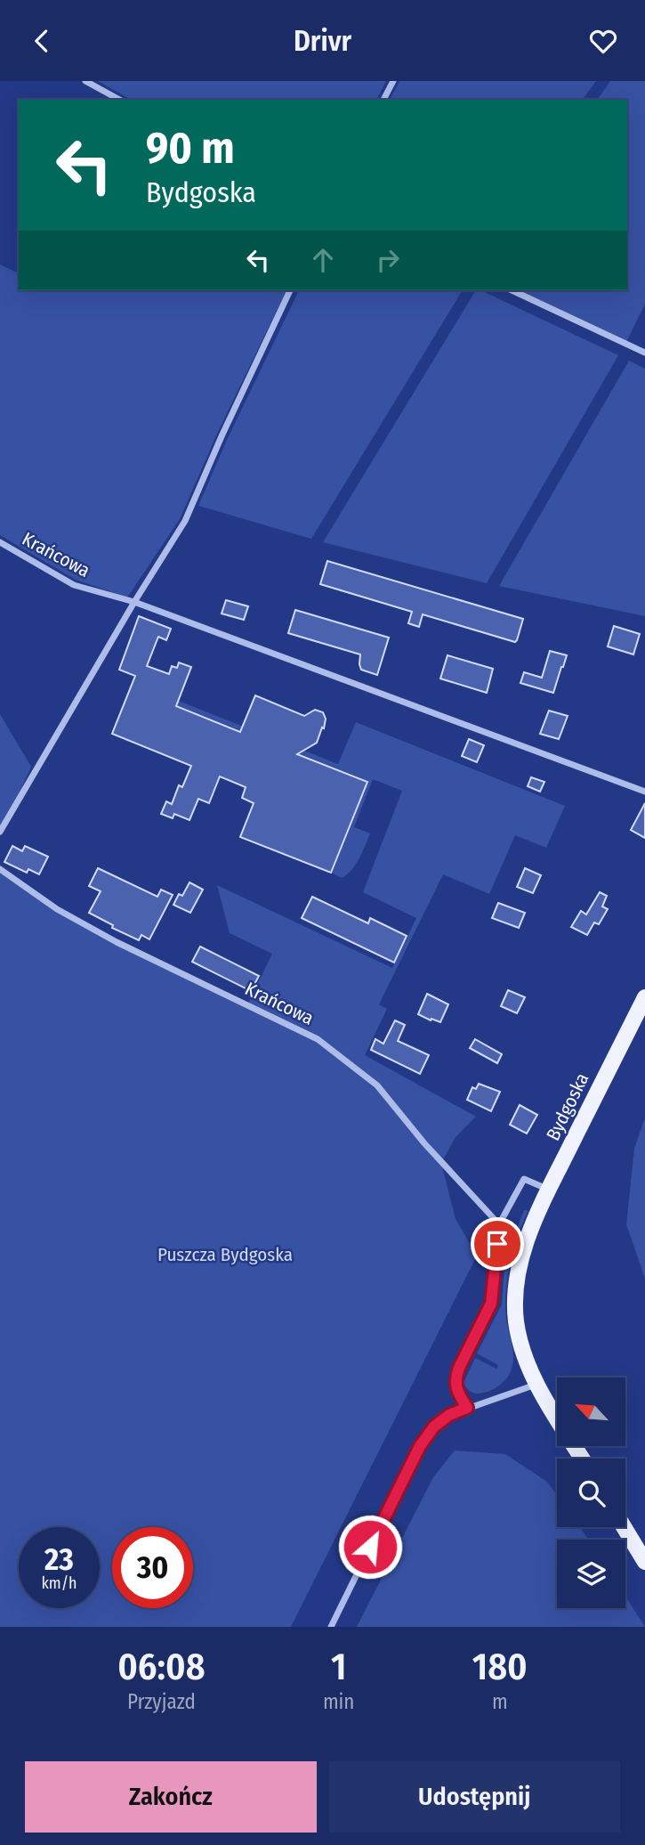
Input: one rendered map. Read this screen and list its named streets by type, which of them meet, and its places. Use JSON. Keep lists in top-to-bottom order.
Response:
{
  "streets": {
    "main road": ["Bydgoska"],
    "street": ["Krańcowa"]
  },
  "parks": ["Puszcza Bydgoska"],
  "north": "top left",
  "page": {
    "header": "Drivr",
    "turn": ["90 m", "Bydgoska"],
    "speed": "23 km/h",
    "limit": "30",
    "eta": [
      "06:08",
      "Przyjazd",
      "1",
      "min",
      "180",
      "m"
    ],
    "buttons": ["Zakończ", "Udostępnij"]
  }
}
